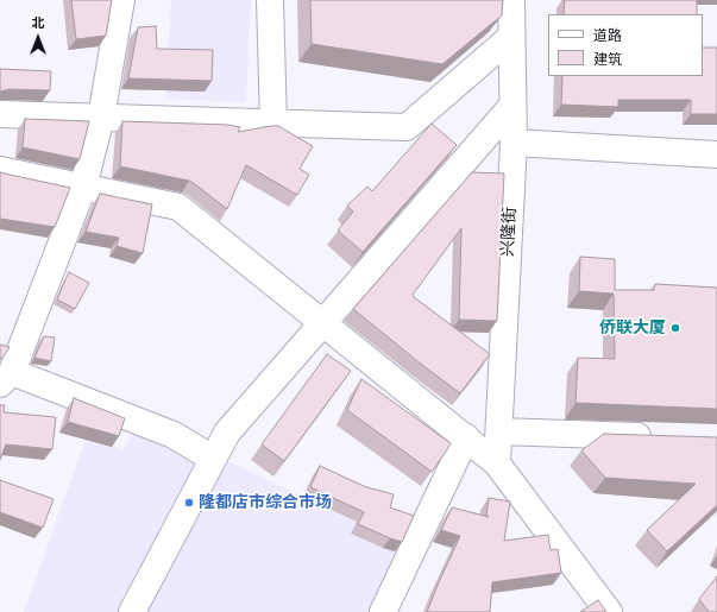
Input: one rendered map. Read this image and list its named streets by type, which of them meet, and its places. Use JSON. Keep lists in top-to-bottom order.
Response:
{
  "streets": {
    "street": ["兴隆街"]
  },
  "places": ["侨联大厦", "隆都店市综合市场"],
  "legend": ["道路", "建筑"],
  "north": "top"
}
